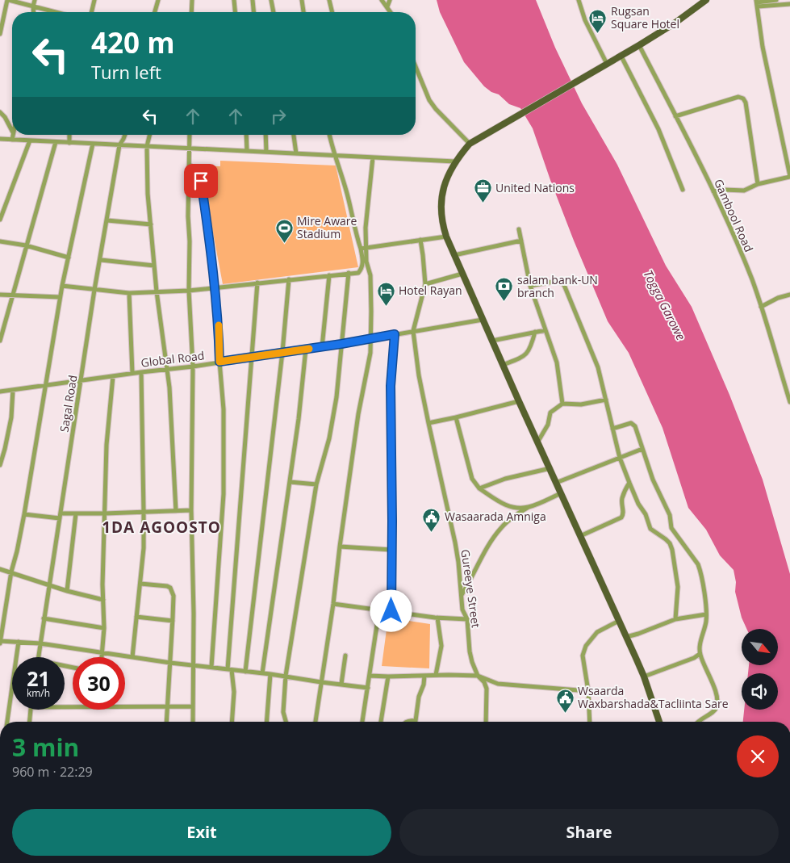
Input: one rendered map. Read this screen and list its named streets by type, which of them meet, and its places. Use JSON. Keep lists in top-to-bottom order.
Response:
{
  "streets": {
    "street": [
      "Gambool Road",
      "Global Road",
      "Sagal Road",
      "Gureeye Street"
    ]
  },
  "crossings": [
    ["Global Road", "Sagal Road"],
    ["Global Road", "Gureeye Street"]
  ],
  "districts": ["1DA AGOOSTO"],
  "water": ["Togga Garowe"],
  "places": {
    "hotel": ["Rugsan Square Hotel", "Hotel Rayan"],
    "office": ["United Nations"],
    "sports": ["Mire Aware Stadium"],
    "bank": ["salam bank-UN branch"],
    "public building": ["Wasaarada Amniga", "Wsaarda Waxbarshada&Tacliinta Sare"]
  },
  "north": "bottom right",
  "page": {
    "turn": ["420 m", "Turn left"],
    "speed": "21 km/h",
    "limit": "30",
    "heading": ["3 min", "960 m · 22:29"],
    "buttons": ["Exit", "Share"]
  }
}
